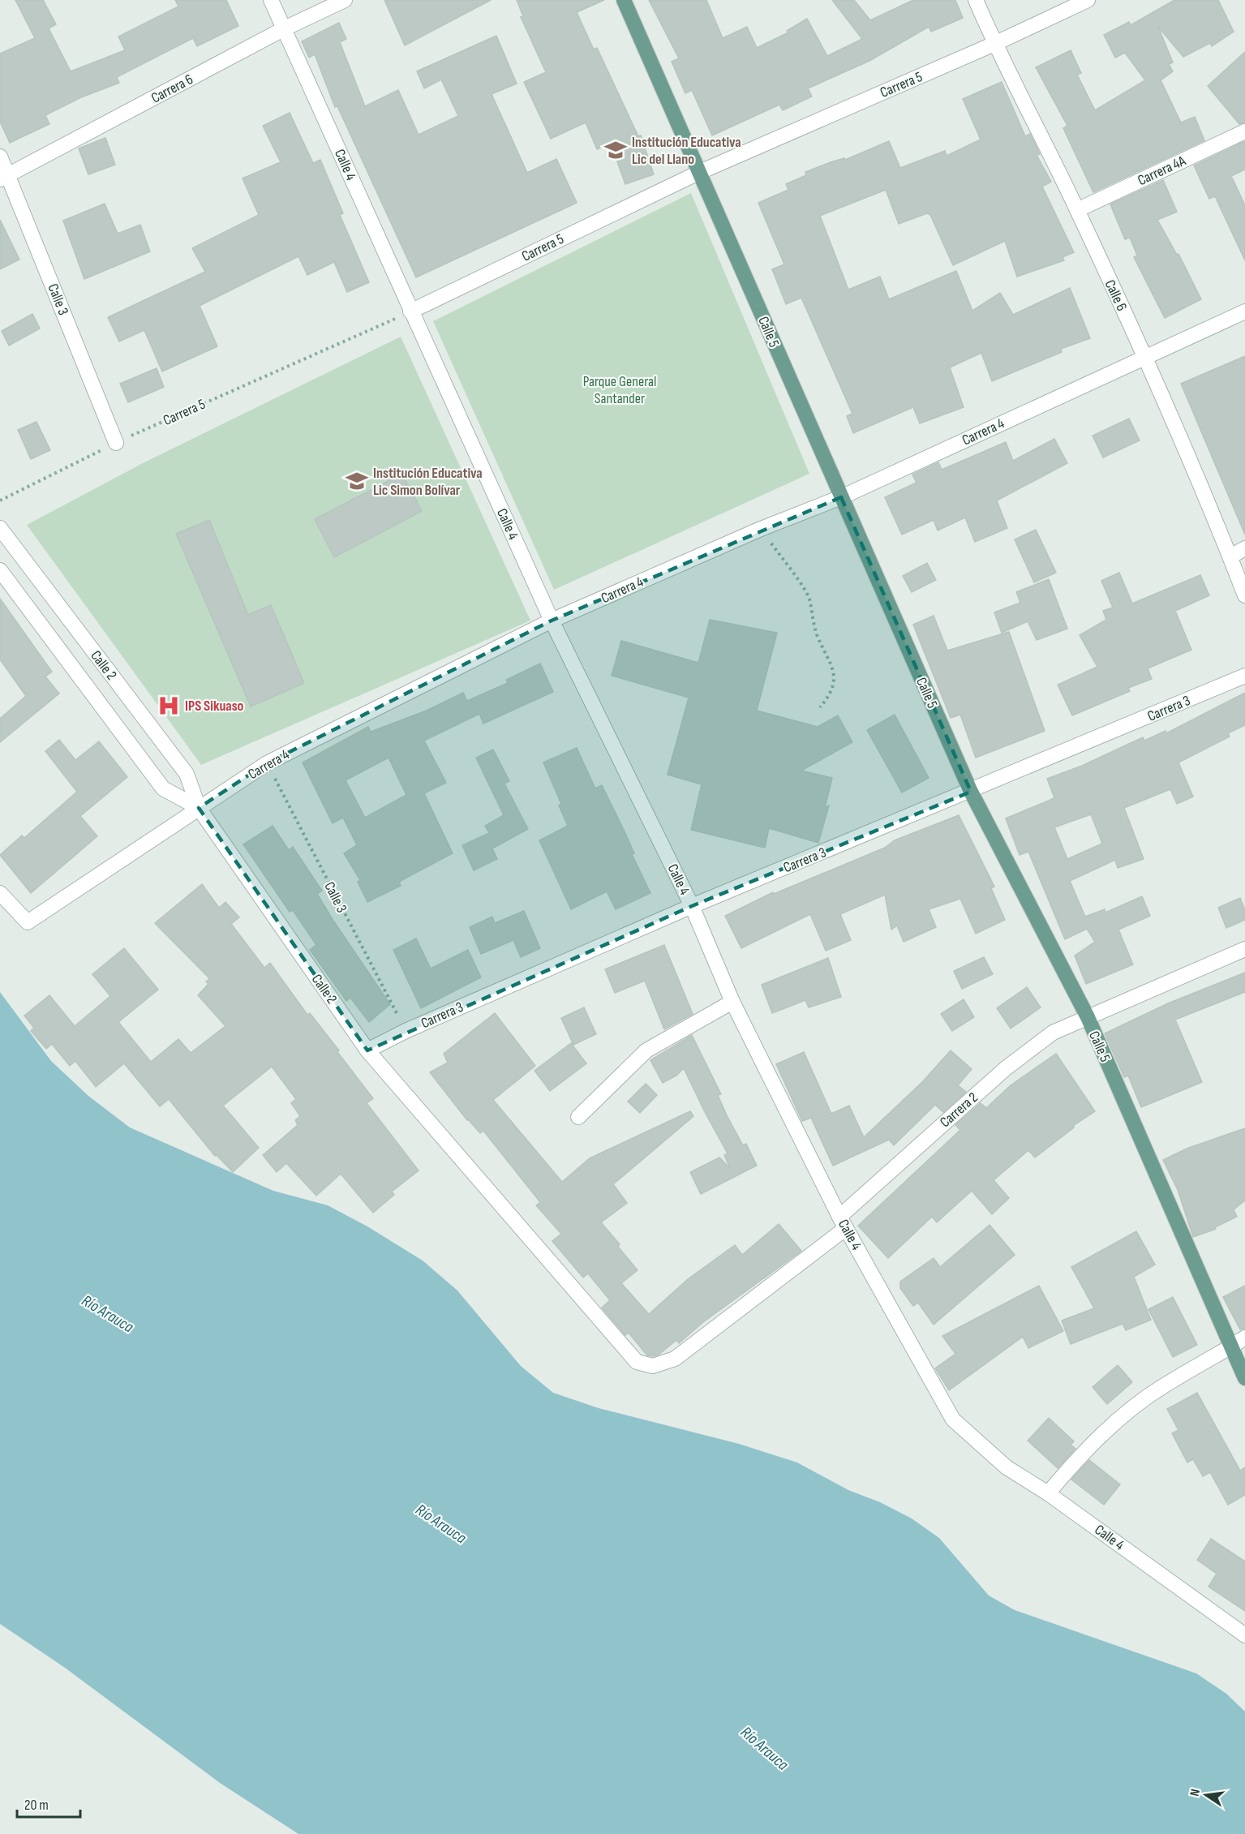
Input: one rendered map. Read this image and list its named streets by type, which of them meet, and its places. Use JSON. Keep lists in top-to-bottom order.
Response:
{
  "streets": {
    "main road": ["Calle 5"],
    "street": [
      "Carrera 5",
      "Carrera 6",
      "Calle 4",
      "Carrera 4A",
      "Calle 6",
      "Calle 3",
      "Carrera 4",
      "Calle 2",
      "Carrera 3",
      "Carrera 2"
    ]
  },
  "crossings": [
    ["Carrera 5", "Calle 4"],
    ["Carrera 5", "Calle 6"],
    ["Carrera 5", "Calle 3"],
    ["Carrera 5", "Calle 5"],
    ["Carrera 6", "Calle 4"],
    ["Carrera 6", "Calle 3"],
    ["Calle 4", "Carrera 4"],
    ["Calle 4", "Calle 2"],
    ["Calle 4", "Carrera 3"],
    ["Calle 4", "Carrera 2"],
    ["Carrera 4A", "Calle 6"],
    ["Calle 6", "Carrera 4"],
    ["Calle 3", "Carrera 4"],
    ["Calle 3", "Carrera 3"],
    ["Calle 5", "Carrera 4"],
    ["Calle 5", "Carrera 3"],
    ["Calle 5", "Carrera 2"],
    ["Carrera 4", "Calle 2"],
    ["Calle 2", "Carrera 3"],
    ["Calle 2", "Carrera 2"]
  ],
  "water": ["Río Arauca"],
  "parks": ["Parque General Santander"],
  "places": {
    "school or university": ["Institución Educativa Lic del Llano", "Institución Educativa Lic Simon Bolívar"],
    "hospital": ["IPS Sikuaso"]
  },
  "scale_bar": "20 m",
  "north": "left"
}
